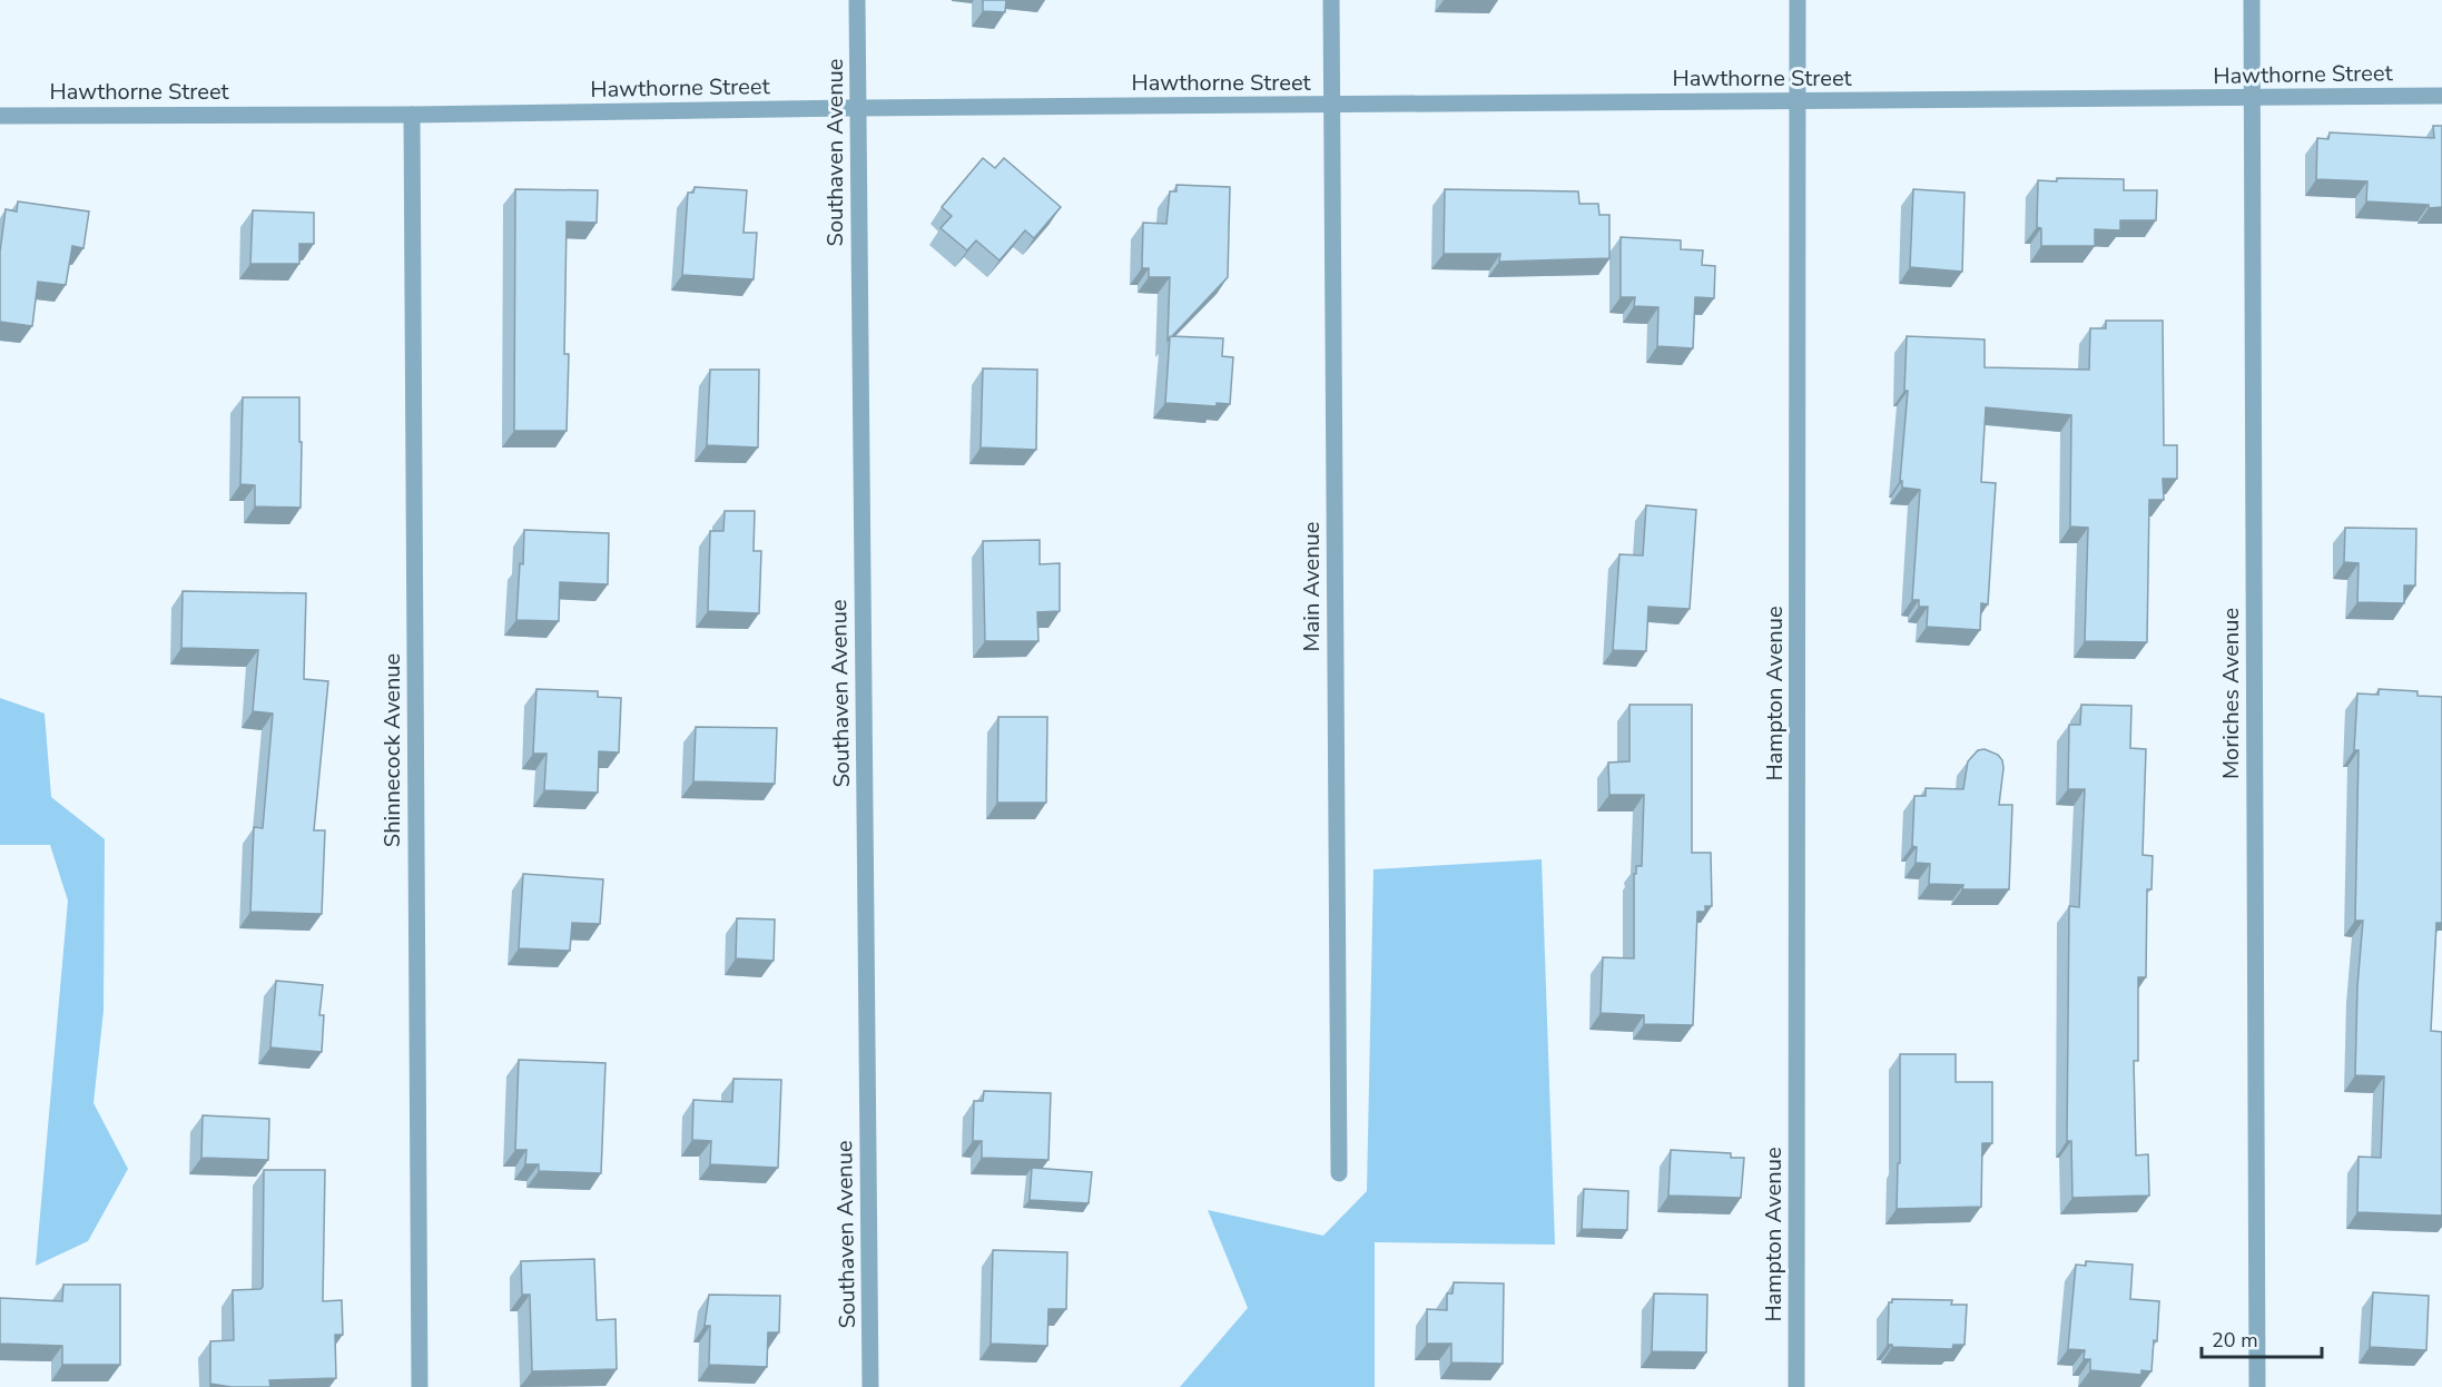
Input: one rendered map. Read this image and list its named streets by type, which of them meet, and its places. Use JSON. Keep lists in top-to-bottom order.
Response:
{
  "streets": {
    "street": [
      "Hawthorne Street",
      "Southaven Avenue",
      "Main Avenue",
      "Hampton Avenue",
      "Moriches Avenue",
      "Shinnecock Avenue"
    ]
  },
  "crossings": [
    ["Hawthorne Street", "Southaven Avenue"],
    ["Hawthorne Street", "Main Avenue"],
    ["Hawthorne Street", "Hampton Avenue"],
    ["Hawthorne Street", "Moriches Avenue"],
    ["Hawthorne Street", "Shinnecock Avenue"]
  ],
  "scale_bar": "20 m"
}
